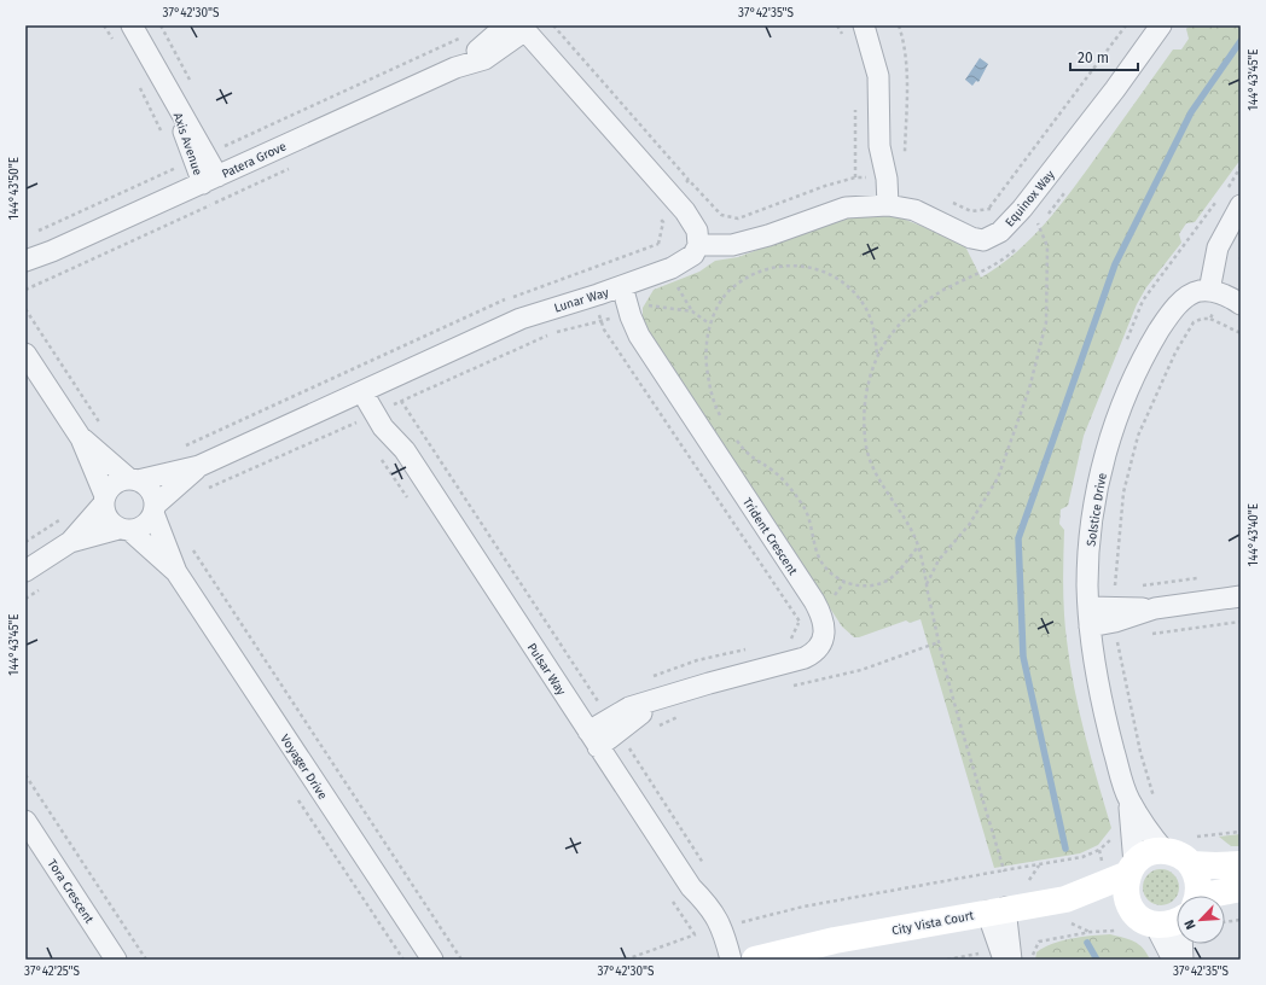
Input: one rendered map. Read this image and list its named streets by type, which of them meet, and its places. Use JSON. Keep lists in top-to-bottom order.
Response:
{
  "streets": {
    "street": [
      "Axis Avenue",
      "Patera Grove",
      "Equinox Way",
      "Lunar Way",
      "Solstice Drive",
      "Trident Crescent",
      "Pulsar Way",
      "Voyager Drive",
      "Tora Crescent",
      "City Vista Court"
    ]
  },
  "crossings": [
    ["Axis Avenue", "Patera Grove"],
    ["Equinox Way", "Lunar Way"],
    ["Lunar Way", "Trident Crescent"],
    ["Lunar Way", "Pulsar Way"],
    ["Lunar Way", "Voyager Drive"],
    ["Solstice Drive", "City Vista Court"],
    ["Trident Crescent", "Pulsar Way"]
  ],
  "scale_bar": "20 m",
  "north": "bottom left",
  "coordinates": [
    "37°42'30\"S",
    "37°42'35\"S",
    "144°43'45\"E",
    "144°43'50\"E",
    "144°43'40\"E",
    "37°42'25\"S"
  ]
}
